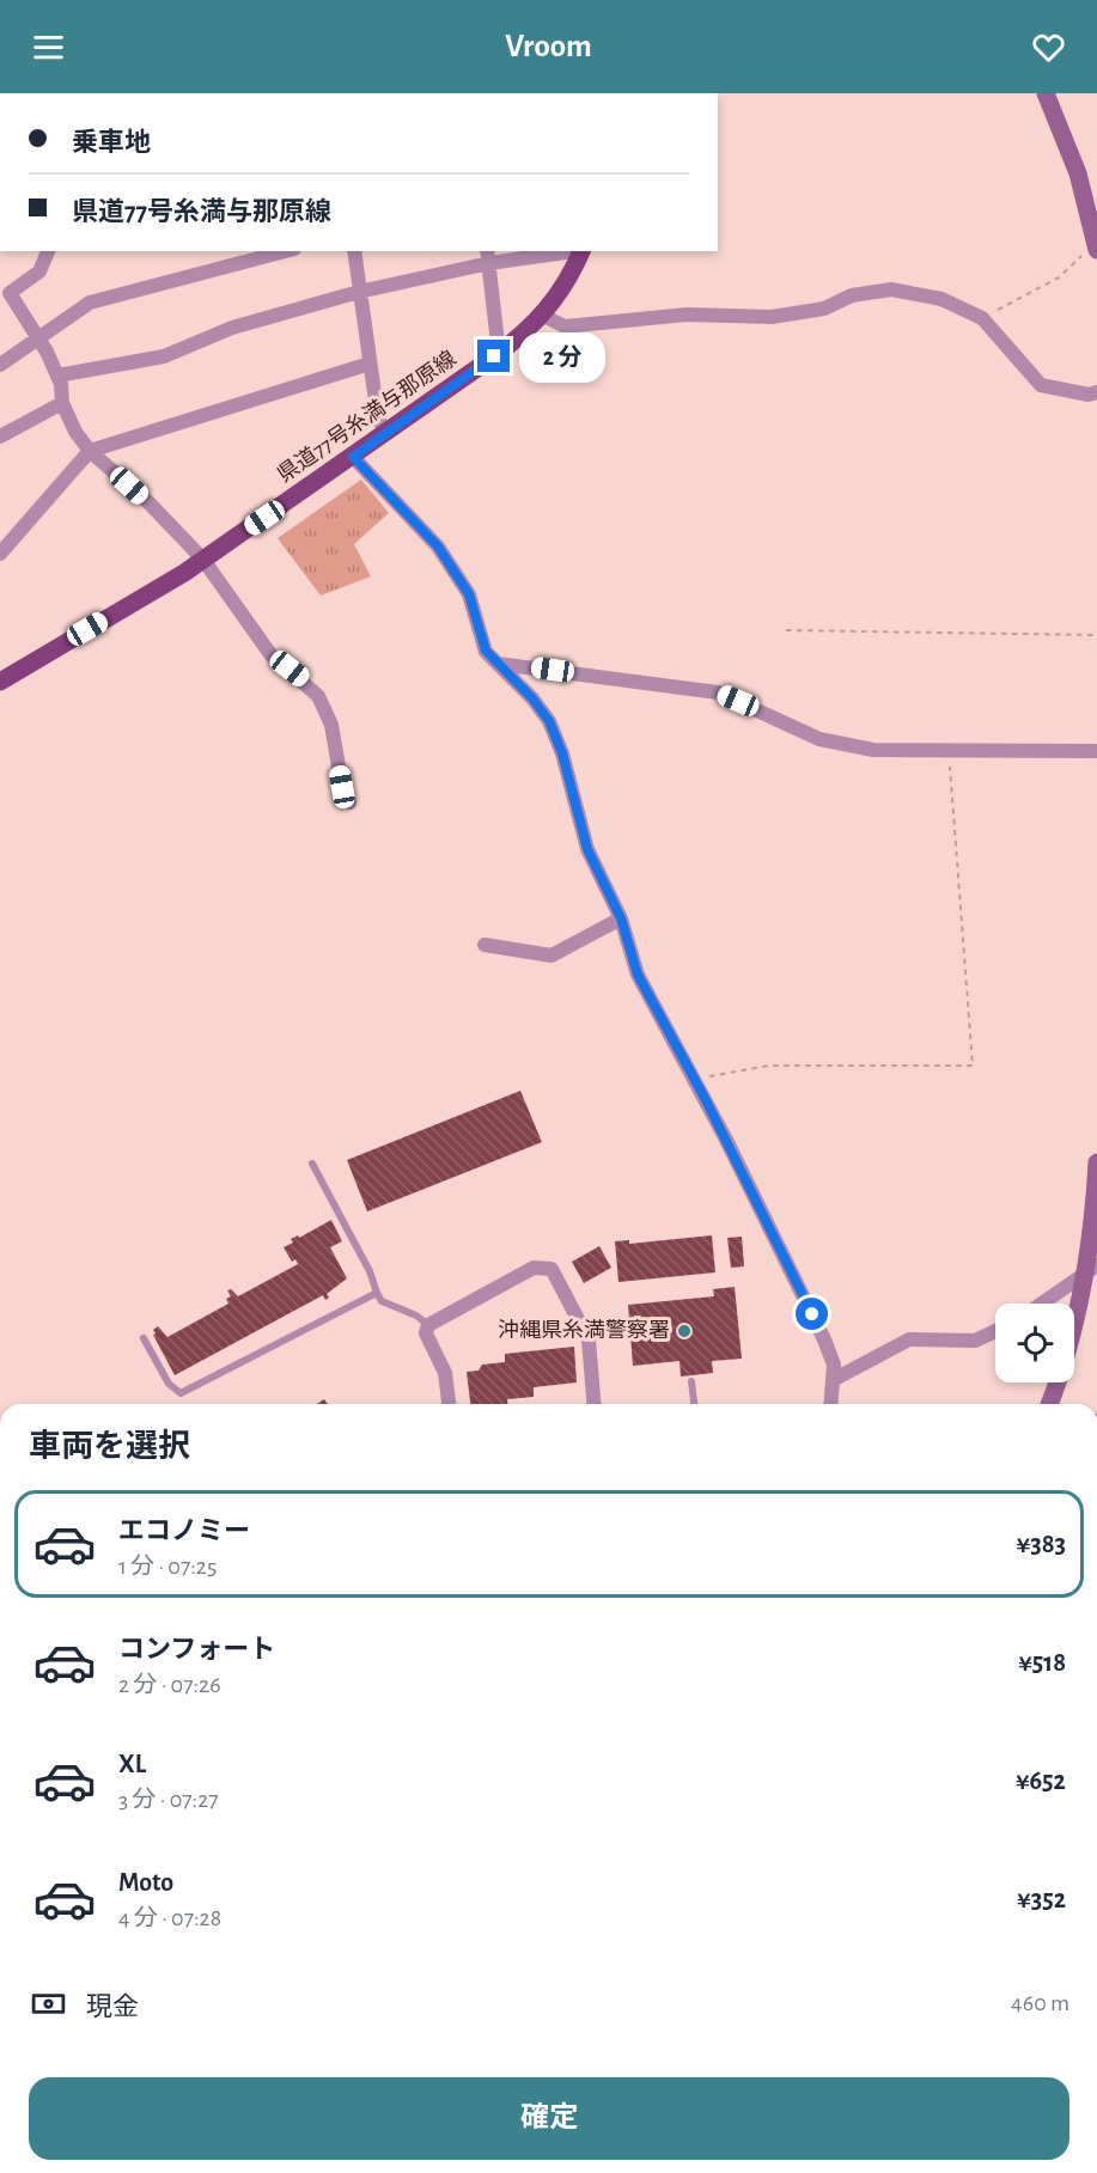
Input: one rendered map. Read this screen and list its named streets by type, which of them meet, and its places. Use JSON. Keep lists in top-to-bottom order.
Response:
{
  "streets": {
    "main road": ["県道77号糸満与那原線"]
  },
  "places": ["沖縄県糸満警察署"],
  "page": {
    "header": "Vroom",
    "banner": ["乗車地", "県道77号糸満与那原線"],
    "bubble": "2 分",
    "heading": "車両を選択",
    "list": [
      {
        "name": "エコノミー",
        "note": "1 分 · 07:25",
        "value": "¥383"
      },
      {
        "name": "コンフォート",
        "note": "2 分 · 07:26",
        "value": "¥518"
      },
      {
        "name": "XL",
        "note": "3 分 · 07:27",
        "value": "¥652"
      },
      {
        "name": "Moto",
        "note": "4 分 · 07:28",
        "value": "¥352"
      }
    ],
    "pay": ["現金", "460 m"],
    "buttons": "確定"
  }
}
